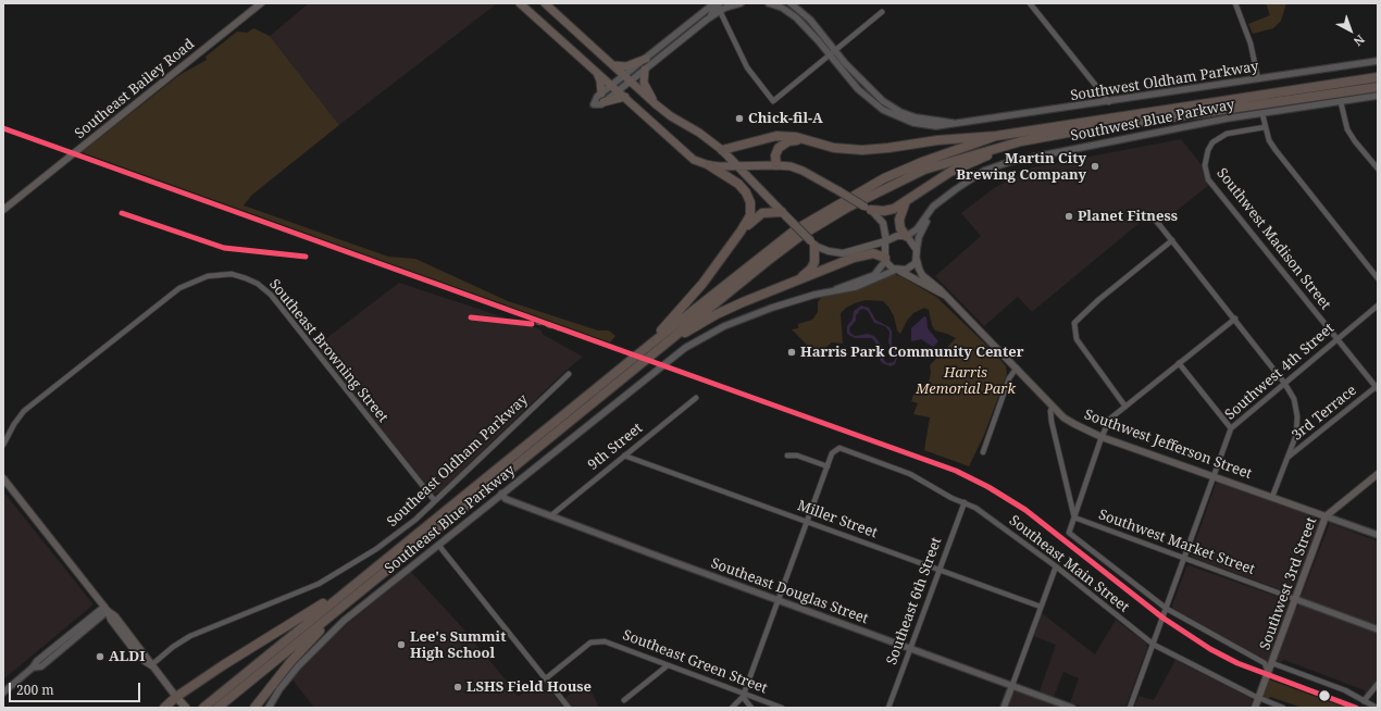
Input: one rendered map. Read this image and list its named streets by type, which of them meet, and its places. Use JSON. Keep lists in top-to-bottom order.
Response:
{
  "streets": {
    "main road": ["Southeast Bailey Road", "Southwest Jefferson Street", "Southwest 3rd Street"],
    "street": [
      "Southwest Oldham Parkway",
      "Southwest Blue Parkway",
      "Southwest Madison Street",
      "Southeast Browning Street",
      "Southwest 4th Street",
      "3rd Terrace",
      "9th Street",
      "Southeast Oldham Parkway",
      "Southeast Blue Parkway",
      "Miller Street",
      "Southwest Market Street",
      "Southeast Main Street",
      "Southeast Douglas Street",
      "Southeast 6th Street",
      "Southeast Green Street"
    ]
  },
  "crossings": [
    ["Southwest Blue Parkway", "Southwest Jefferson Street"],
    ["Southwest Madison Street", "Southwest 4th Street"],
    ["Southwest Madison Street", "3rd Terrace"],
    ["Southeast Browning Street", "Southeast Oldham Parkway"],
    ["Southwest 4th Street", "Southwest Jefferson Street"],
    ["Southwest 4th Street", "Southwest Market Street"],
    ["Southwest 4th Street", "Southeast Main Street"],
    ["Southwest Jefferson Street", "Southwest 3rd Street"],
    ["9th Street", "Miller Street"],
    ["9th Street", "Southeast Douglas Street"],
    ["Southeast Blue Parkway", "Southeast Douglas Street"],
    ["Miller Street", "Southeast 6th Street"],
    ["Southwest Market Street", "Southwest 3rd Street"],
    ["Southeast Main Street", "Southwest 3rd Street"],
    ["Southeast Main Street", "Southeast 6th Street"],
    ["Southeast Douglas Street", "Southeast 6th Street"]
  ],
  "parks": ["Harris Memorial Park"],
  "places": [
    "Chick-fil-A",
    "Martin City Brewing Company",
    "Planet Fitness",
    "Harris Park Community Center",
    "Lee's Summit High School",
    "ALDI",
    "LSHS Field House"
  ],
  "scale_bar": "200 m",
  "north": "bottom right"
}
